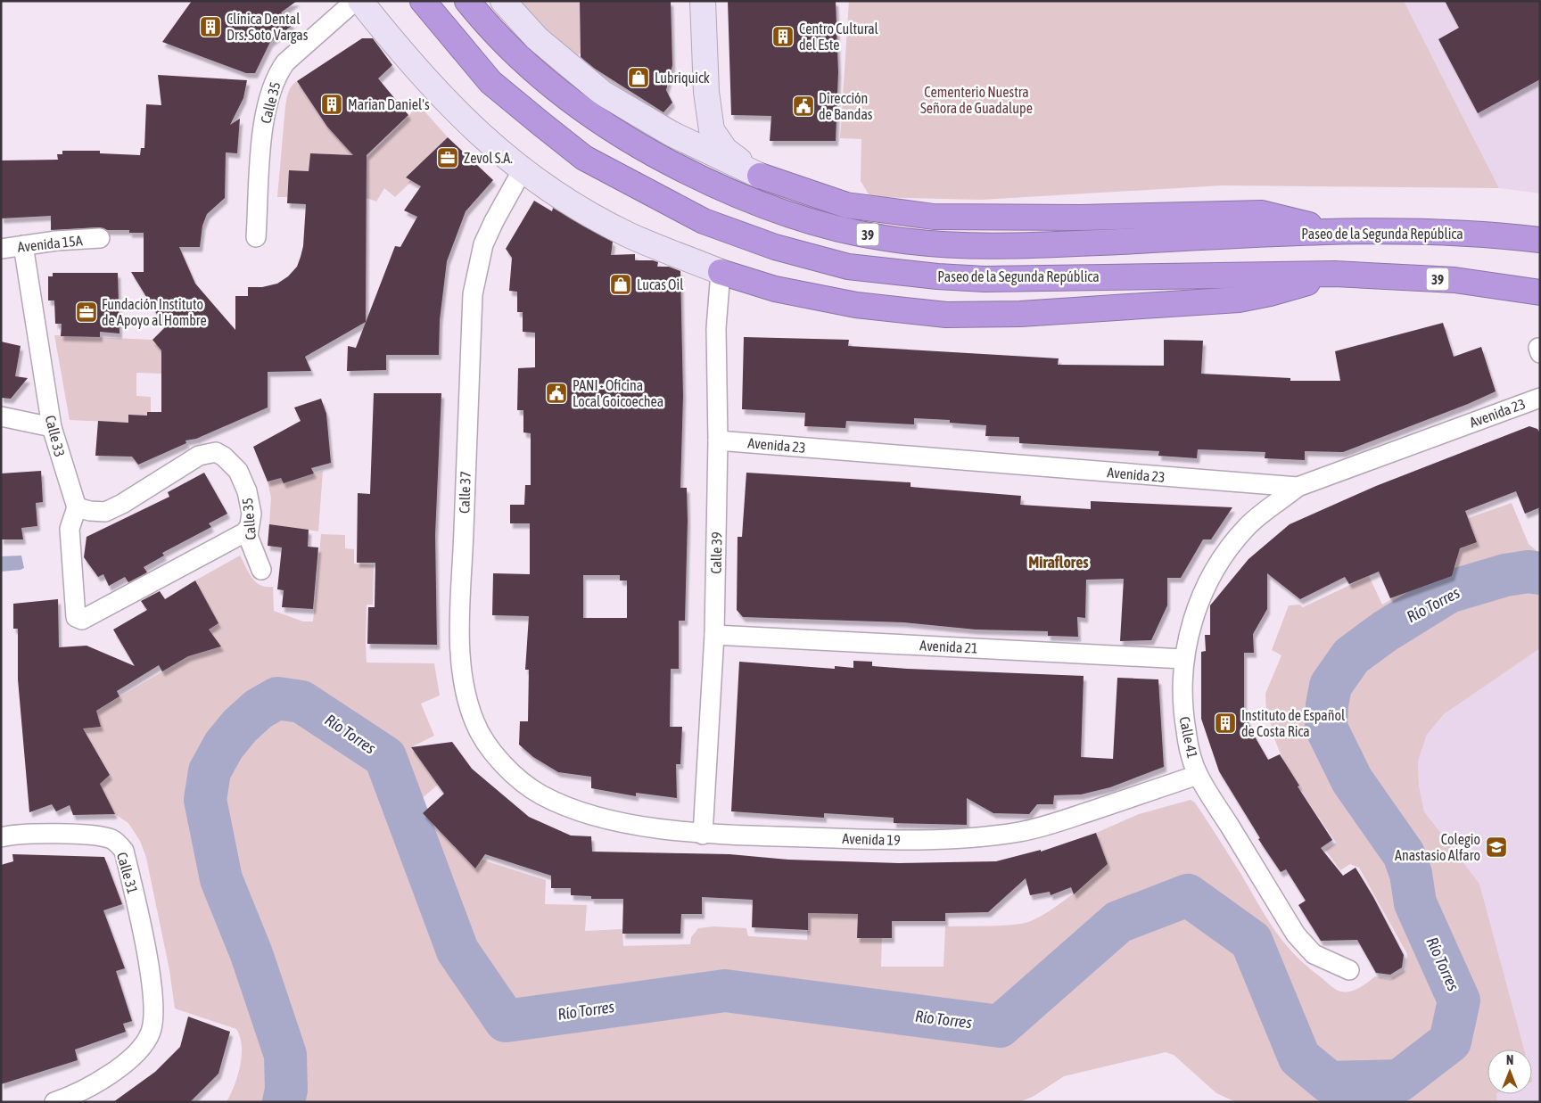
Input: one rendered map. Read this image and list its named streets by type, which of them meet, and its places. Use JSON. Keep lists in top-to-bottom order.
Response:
{
  "streets": {
    "highway": ["Paseo de la Segunda República", "39"],
    "street": [
      "Calle 35",
      "Avenida 15A",
      "Avenida 23",
      "Calle 33",
      "Calle 37",
      "Calle 39",
      "Avenida 21",
      "Calle 41",
      "Avenida 19",
      "Calle 31"
    ]
  },
  "crossings": [
    ["Calle 35", "Calle 33"],
    ["Avenida 15A", "Calle 33"],
    ["Avenida 23", "Calle 39"],
    ["Avenida 23", "Calle 41"],
    ["Calle 37", "Avenida 19"],
    ["Calle 39", "Avenida 21"],
    ["Calle 39", "Avenida 19"],
    ["Avenida 21", "Calle 41"],
    ["Calle 41", "Avenida 19"]
  ],
  "districts": ["Miraflores"],
  "water": ["Río Torres"],
  "parks": ["Cementerio Nuestra Señora de Guadalupe"],
  "places": {
    "building": [
      "Clínica Dental Drs. Soto Vargas",
      "Centro Cultural del Este",
      "Marian Daniel's",
      "Instituto de Español de Costa Rica"
    ],
    "shop": ["Lubriquick", "Lucas Oil"],
    "public building": ["Dirección de Bandas", "PANI - Oficina Local Goicoechea"],
    "office": ["Zevol S.A.", "Fundación Instituto de Apoyo al Hombre"],
    "school or university": ["Colegio Anastasio Alfaro"]
  },
  "north": "top"
}
